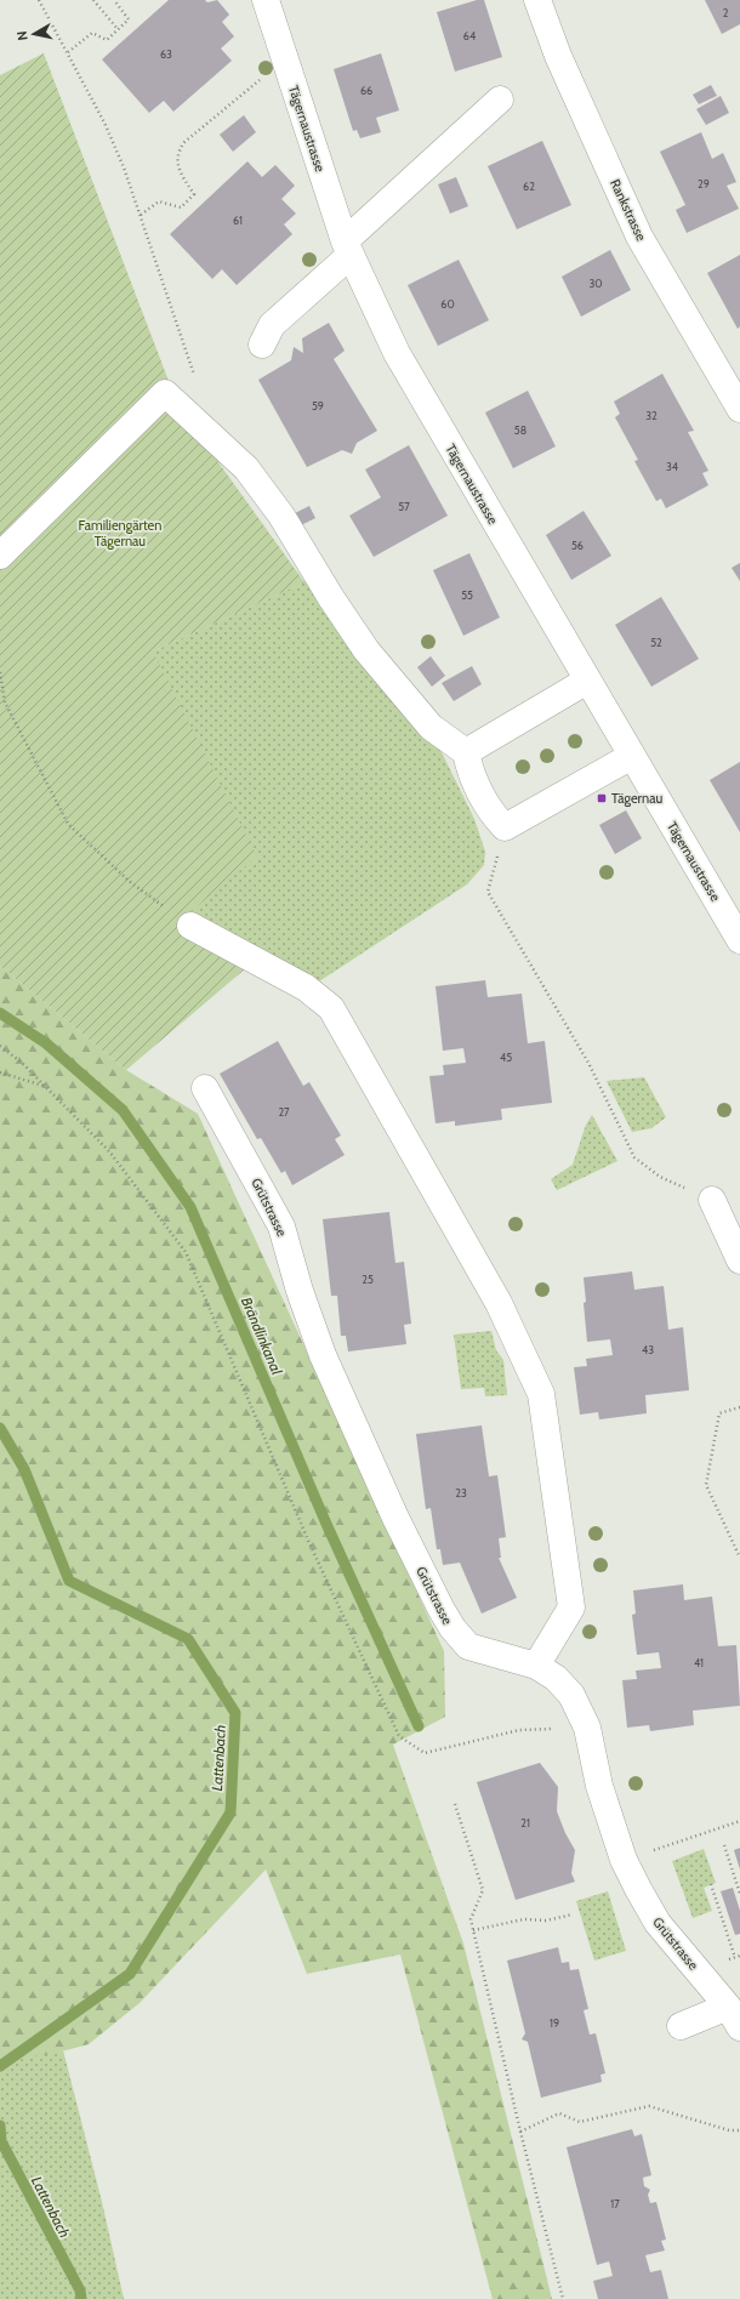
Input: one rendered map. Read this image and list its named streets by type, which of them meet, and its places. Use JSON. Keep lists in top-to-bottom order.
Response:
{
  "streets": {
    "street": ["Tägernaustrasse", "Rankstrasse", "Grütstrasse"]
  },
  "water": ["Brändlinkanal", "Lattenbach"],
  "parks": ["Familiengärten Tägernau"],
  "places": {
    "transit": ["Tägernau"]
  },
  "house_numbers": [
    "2",
    "64",
    "63",
    "66",
    "29",
    "62",
    "61",
    "30",
    "60",
    "59",
    "32",
    "58",
    "34",
    "57",
    "56",
    "55",
    "52",
    "45",
    "27",
    "25",
    "43",
    "23",
    "41",
    "21",
    "19",
    "17"
  ],
  "north": "left"
}
